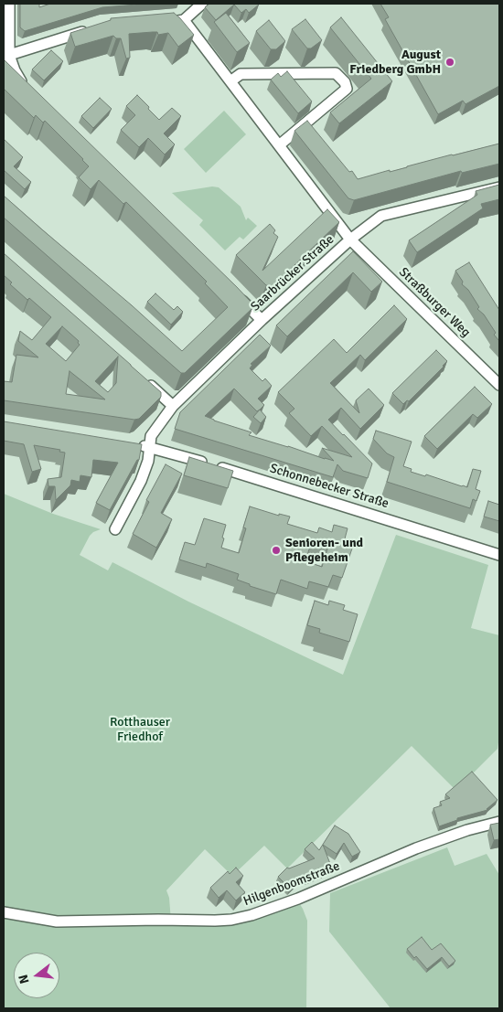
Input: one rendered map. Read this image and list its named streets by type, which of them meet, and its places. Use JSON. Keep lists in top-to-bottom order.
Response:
{
  "streets": {
    "street": [
      "Saarbrücker Straße",
      "Straßburger Weg",
      "Schonnebecker Straße",
      "Hilgenboomstraße"
    ]
  },
  "crossings": [
    ["Saarbrücker Straße", "Straßburger Weg"],
    ["Saarbrücker Straße", "Schonnebecker Straße"]
  ],
  "parks": ["Rotthauser Friedhof"],
  "places": ["August Friedberg GmbH", "Senioren- und Pflegeheim"],
  "north": "left"
}
